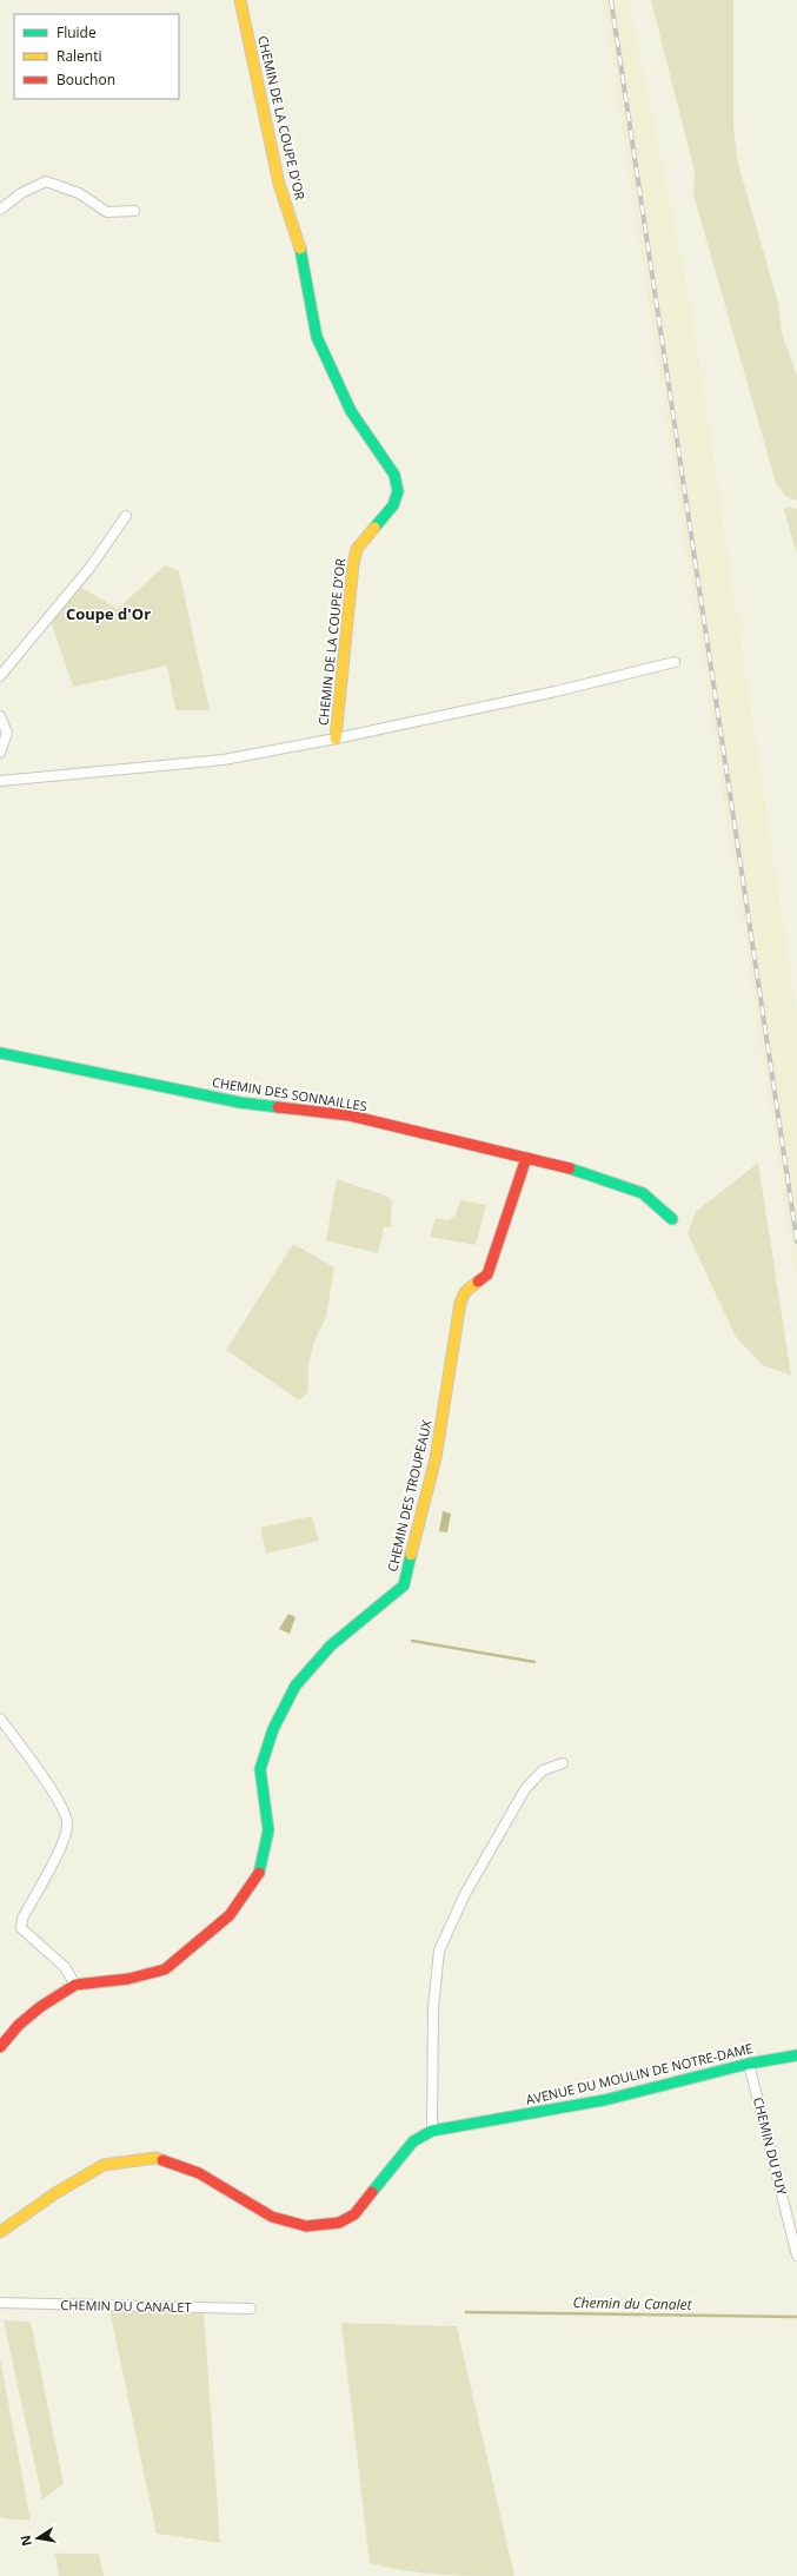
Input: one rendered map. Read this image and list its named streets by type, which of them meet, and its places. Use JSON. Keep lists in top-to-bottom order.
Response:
{
  "streets": {
    "street": [
      "CHEMIN DE LA COUPE D'OR",
      "CHEMIN DES SONNAILLES",
      "CHEMIN DES TROUPEAUX",
      "AVENUE DU MOULIN DE NOTRE-DAME",
      "CHEMIN DU PUY",
      "CHEMIN DU CANALET"
    ]
  },
  "crossings": [
    ["CHEMIN DES SONNAILLES", "CHEMIN DES TROUPEAUX"],
    ["AVENUE DU MOULIN DE NOTRE-DAME", "CHEMIN DU PUY"]
  ],
  "districts": ["Coupe d'Or"],
  "water": ["Chemin du Canalet"],
  "legend": ["Fluide", "Ralenti", "Bouchon"],
  "north": "left"
}
